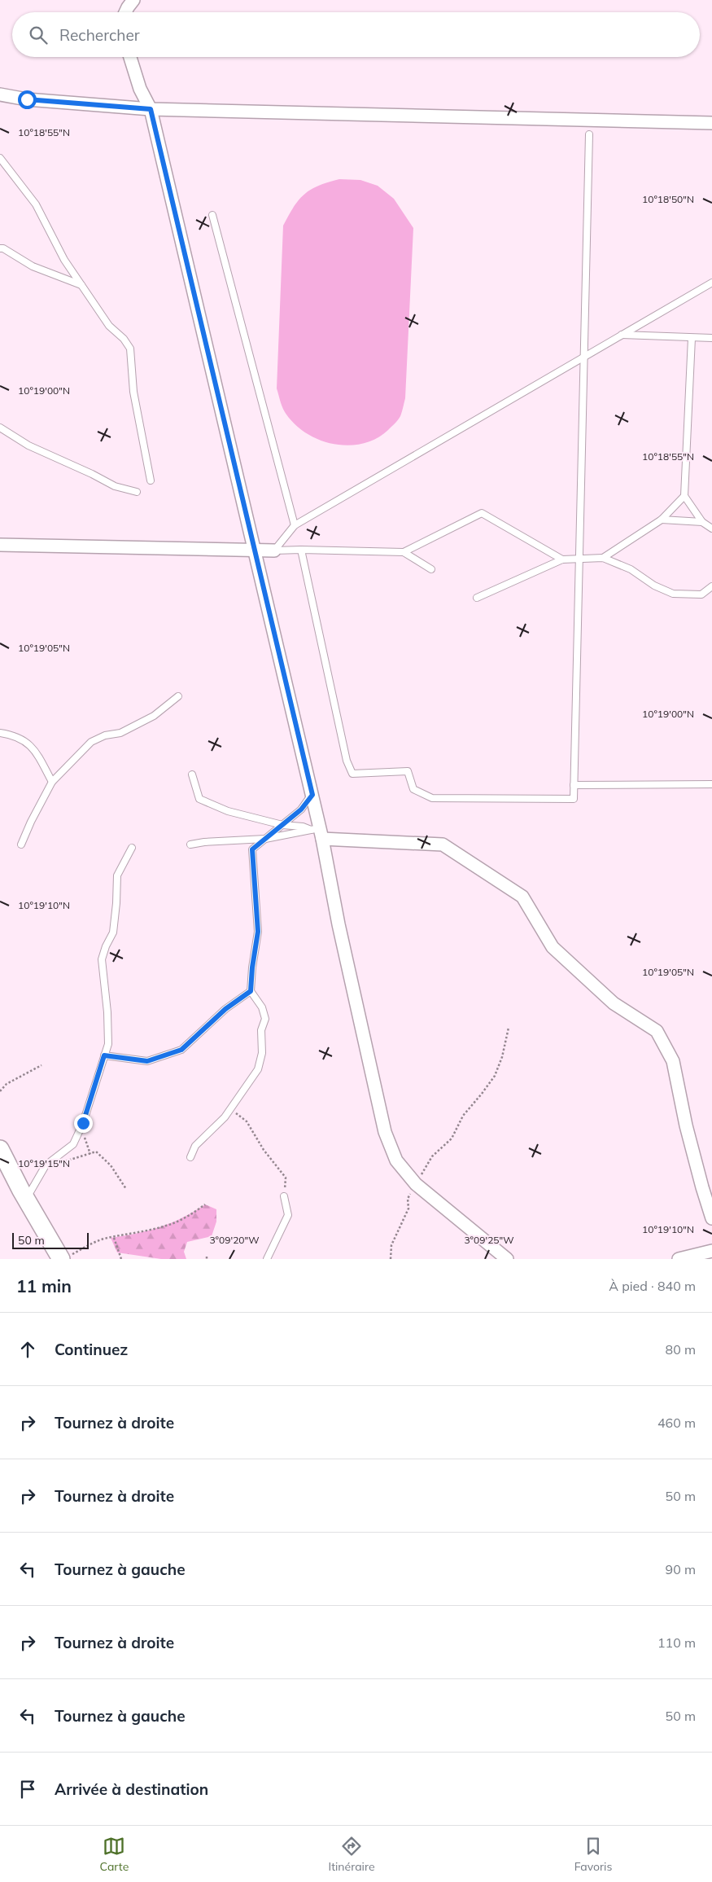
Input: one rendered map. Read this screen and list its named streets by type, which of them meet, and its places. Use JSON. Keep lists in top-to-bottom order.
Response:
{
  "scale_bar": "50 m",
  "page": {
    "search": "Rechercher",
    "scale": "50 m",
    "heading": ["11 min", "À pied · 840 m"],
    "list": [
      ["Continuez", "80 m"],
      ["Tournez à droite", "460 m"],
      ["Tournez à droite", "50 m"],
      ["Tournez à gauche", "90 m"],
      ["Tournez à droite", "110 m"],
      ["Tournez à gauche", "50 m"],
      "Arrivée à destination"
    ],
    "nav": ["Carte", "Itinéraire", "Favoris"]
  },
  "coordinates": [
    "10°18'55\"N",
    "10°18'50\"N",
    "10°19'00\"N",
    "10°19'05\"N",
    "10°19'10\"N",
    "10°19'15\"N",
    "3°09'20\"W",
    "3°09'25\"W"
  ]
}
